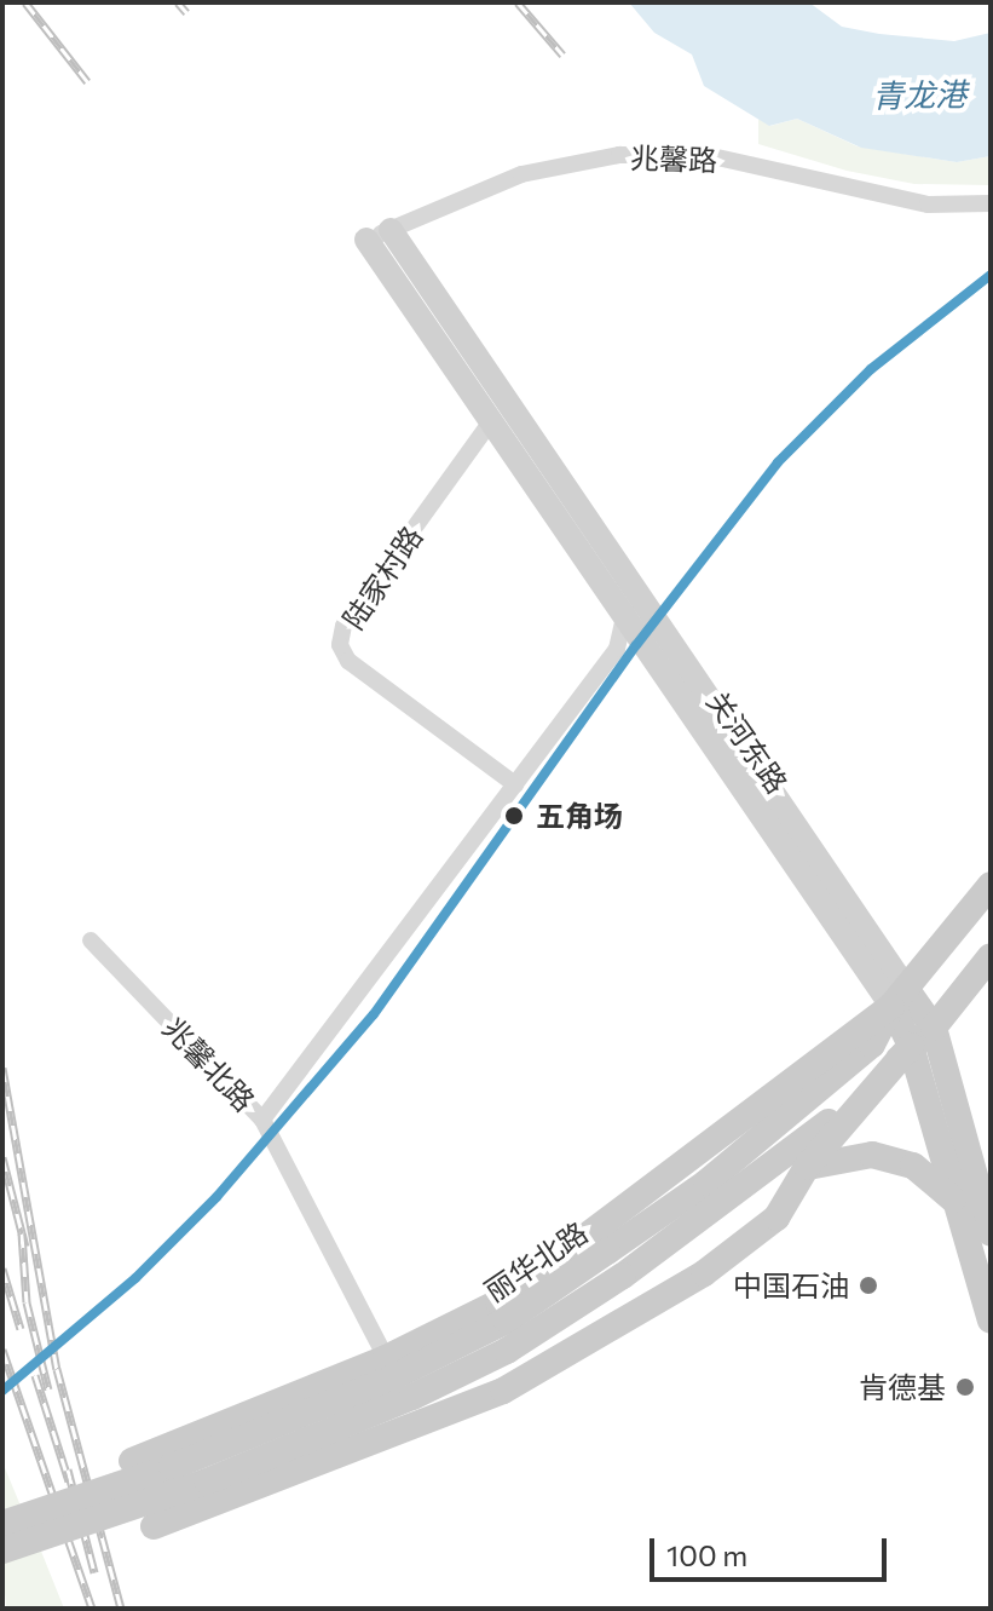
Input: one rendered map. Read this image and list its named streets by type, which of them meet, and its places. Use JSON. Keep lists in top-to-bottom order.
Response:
{
  "streets": {
    "main road": ["关河东路", "丽华北路"],
    "street": ["兆馨路", "陆家村路", "兆馨北路"]
  },
  "crossings": [
    ["兆馨路", "关河东路"],
    ["陆家村路", "关河东路"],
    ["关河东路", "丽华北路"]
  ],
  "water": ["青龙港"],
  "places": ["五角场", "中国石油", "肯德基"],
  "scale_bar": "100 m"
}
